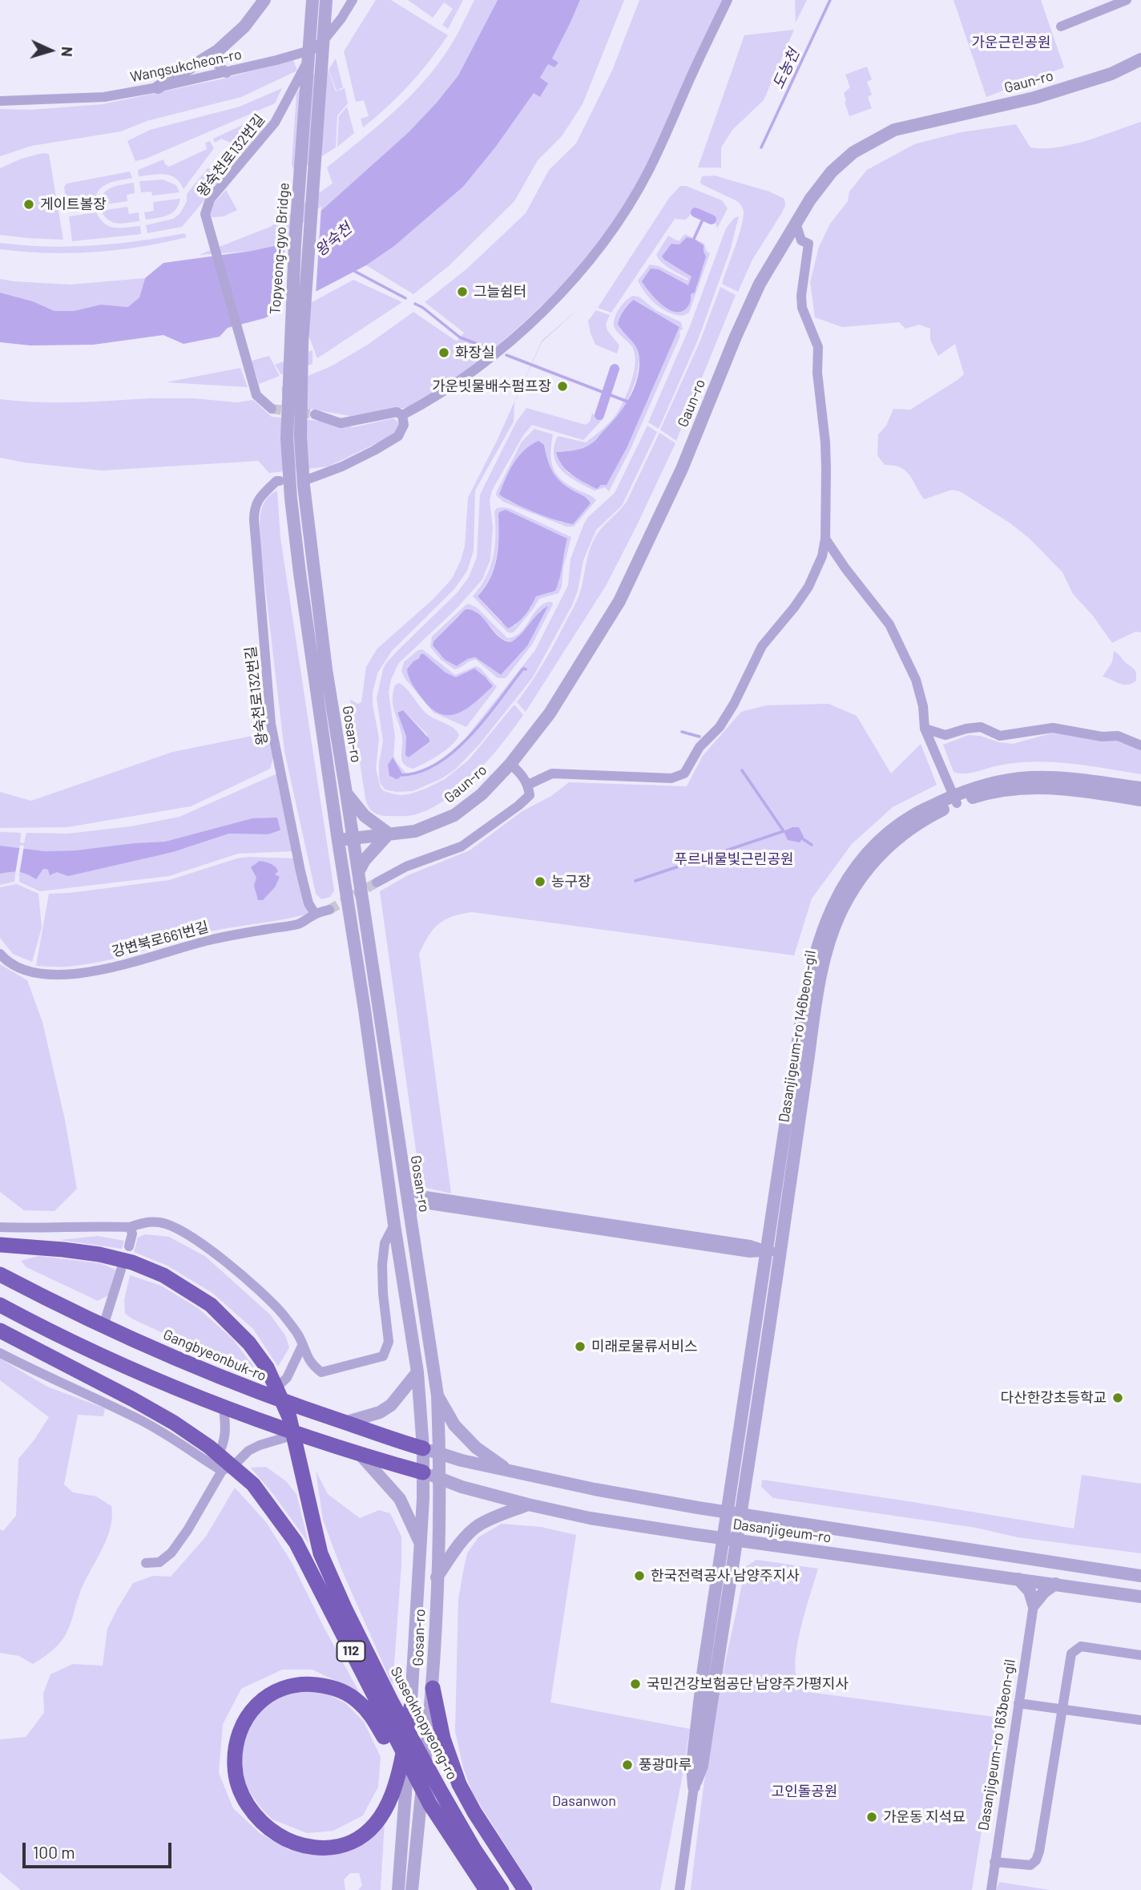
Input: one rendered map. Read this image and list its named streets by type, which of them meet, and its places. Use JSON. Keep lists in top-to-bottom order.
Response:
{
  "streets": {
    "highway": ["Gangbyeonbuk-ro", "112", "Suseokhopyeong-ro"],
    "street": [
      "Wangsukcheon-ro",
      "Gaun-ro",
      "왕숙천로132번길",
      "Topyeong-gyo Bridge",
      "Gosan-ro",
      "강변북로661번길",
      "Dasanjigeum-ro 146beon-gil",
      "Dasanjigeum-ro",
      "Dasanjigeum-ro 163beon-gil"
    ]
  },
  "crossings": [
    ["Wangsukcheon-ro", "왕숙천로132번길"],
    ["Gaun-ro", "Gosan-ro"],
    ["왕숙천로132번길", "강변북로661번길"],
    ["Topyeong-gyo Bridge", "Gosan-ro"],
    ["Gosan-ro", "Gangbyeonbuk-ro"],
    ["Gosan-ro", "Dasanjigeum-ro"],
    ["Dasanjigeum-ro 146beon-gil", "Dasanjigeum-ro"],
    ["Gangbyeonbuk-ro", "Dasanjigeum-ro"],
    ["112", "Suseokhopyeong-ro"]
  ],
  "water": ["도농천", "왕숙천"],
  "parks": [
    "가운근린공원",
    "푸르내물빛근린공원",
    "고인돌공원",
    "Dasanwon"
  ],
  "places": [
    "게이트볼장",
    "그늘쉼터",
    "화장실",
    "가운빗물배수펌프장",
    "농구장",
    "미래로물류서비스",
    "다산한강초등학교",
    "한국전력공사 남양주지사",
    "국민건강보험공단 남양주가평지사",
    "풍광마루",
    "가운동 지석묘"
  ],
  "scale_bar": "100 m",
  "north": "right"
}
